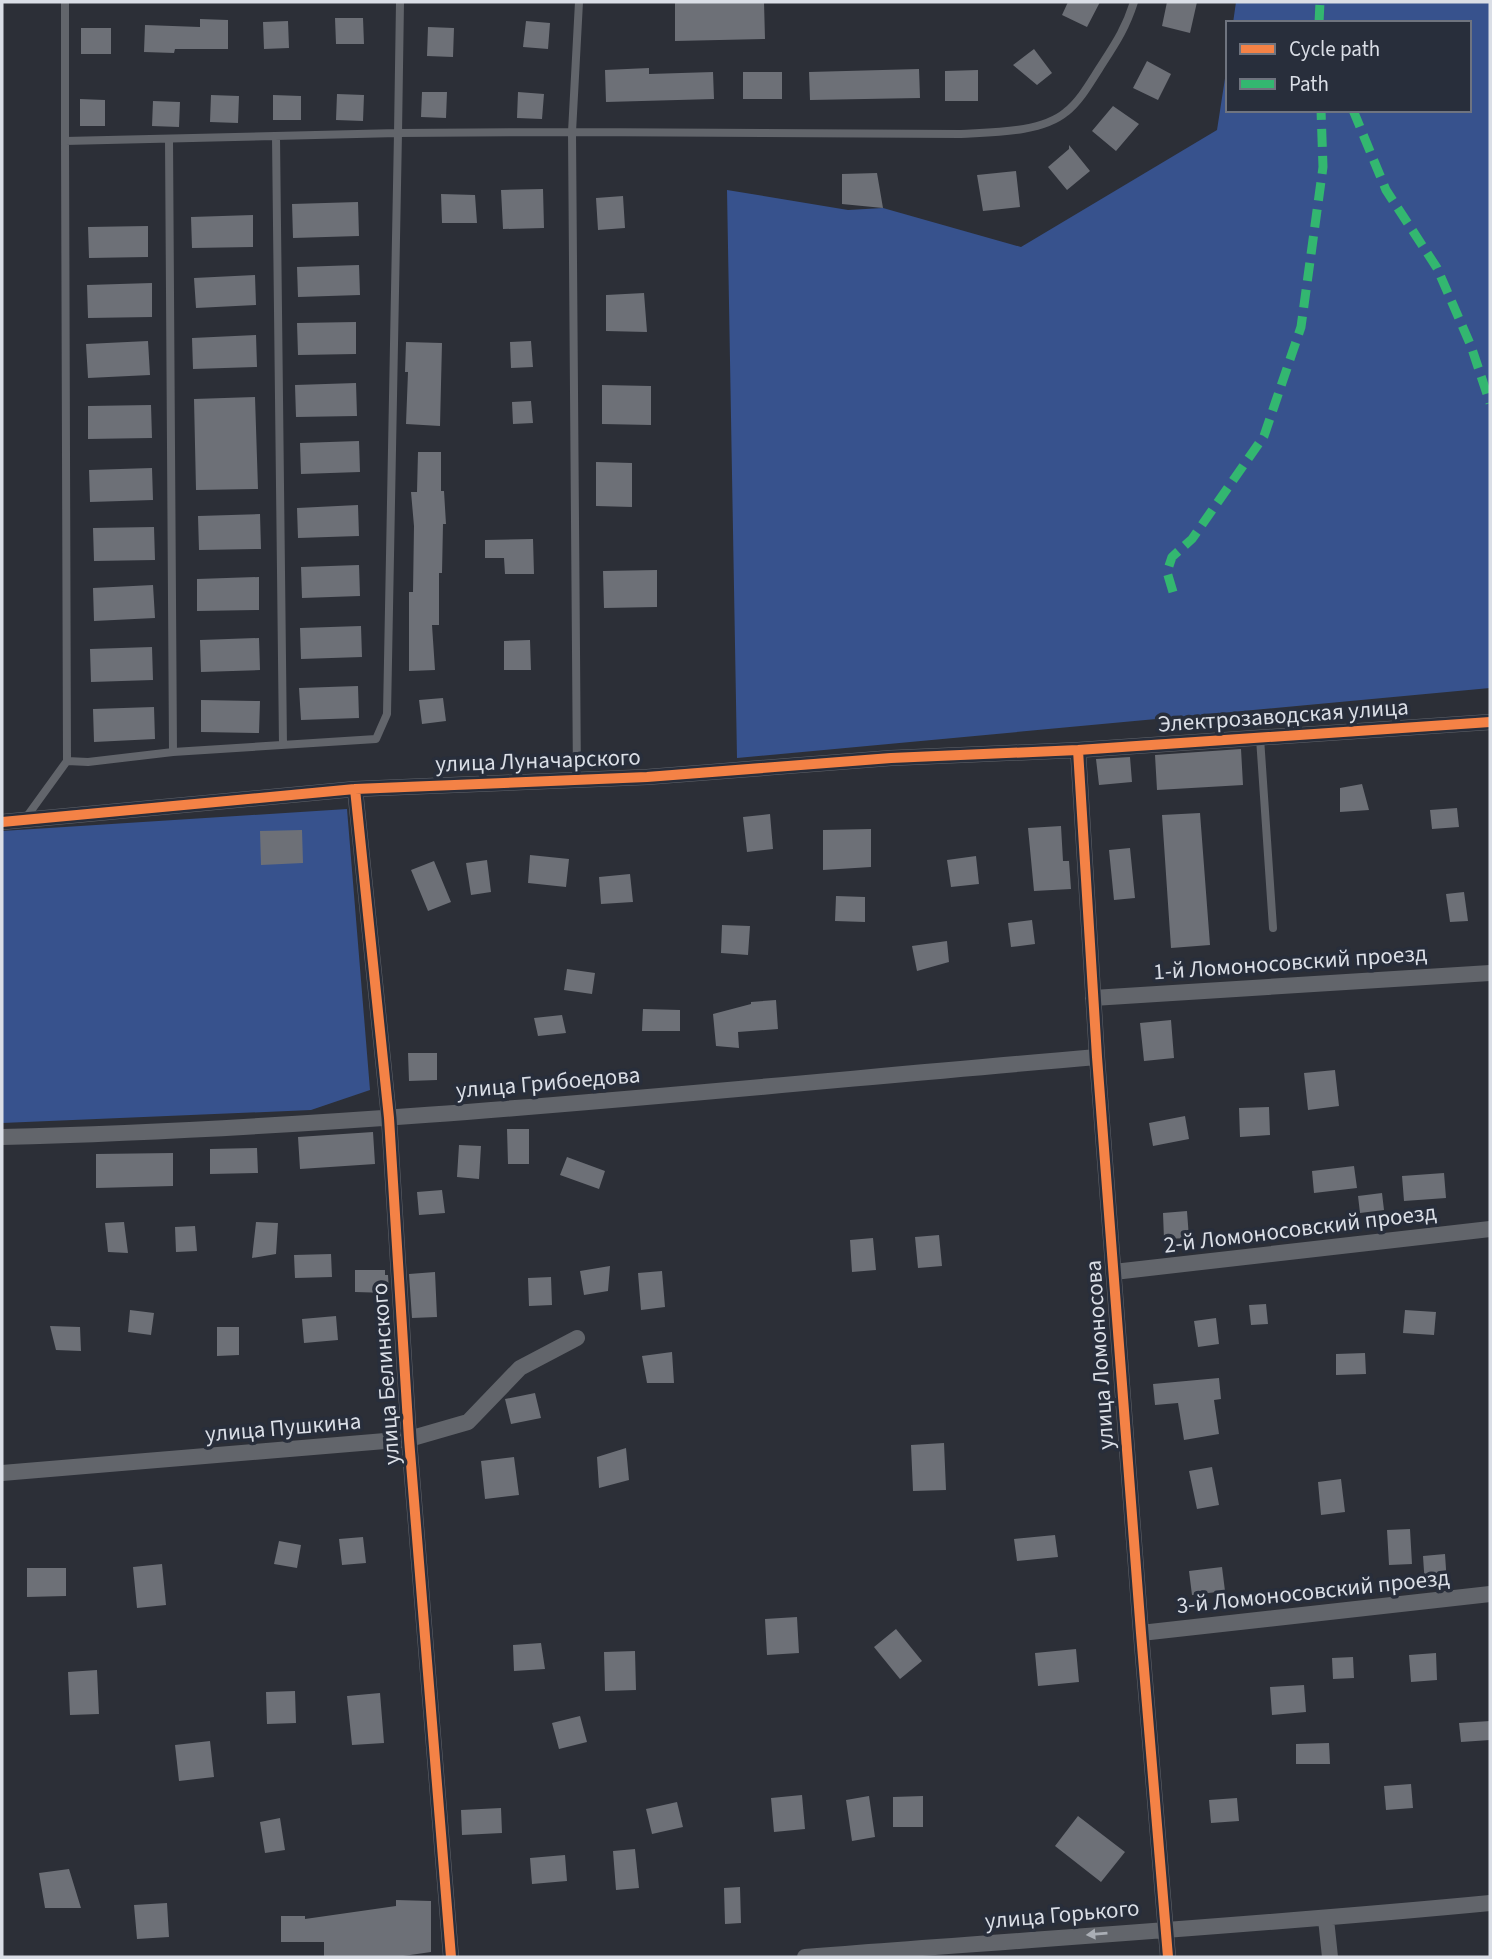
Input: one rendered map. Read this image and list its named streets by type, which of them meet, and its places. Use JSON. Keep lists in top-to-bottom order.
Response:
{
  "streets": {
    "street": [
      "Электрозаводская улица",
      "улица Луначарского",
      "1-й Ломоносовский проезд",
      "улица Грибоедова",
      "2-й Ломоносовский проезд",
      "улица Ломоносова",
      "улица Белинского",
      "улица Пушкина",
      "3-й Ломоносовский проезд",
      "улица Горького"
    ]
  },
  "crossings": [
    ["Электрозаводская улица", "улица Луначарского"],
    ["Электрозаводская улица", "улица Ломоносова"],
    ["улица Луначарского", "улица Ломоносова"],
    ["улица Луначарского", "улица Белинского"],
    ["1-й Ломоносовский проезд", "улица Ломоносова"],
    ["улица Грибоедова", "улица Ломоносова"],
    ["улица Грибоедова", "улица Белинского"],
    ["2-й Ломоносовский проезд", "улица Ломоносова"],
    ["улица Ломоносова", "3-й Ломоносовский проезд"],
    ["улица Ломоносова", "улица Горького"],
    ["улица Белинского", "улица Пушкина"]
  ],
  "one_way": ["улица Горького"],
  "legend": ["Cycle path", "Path"]
}
